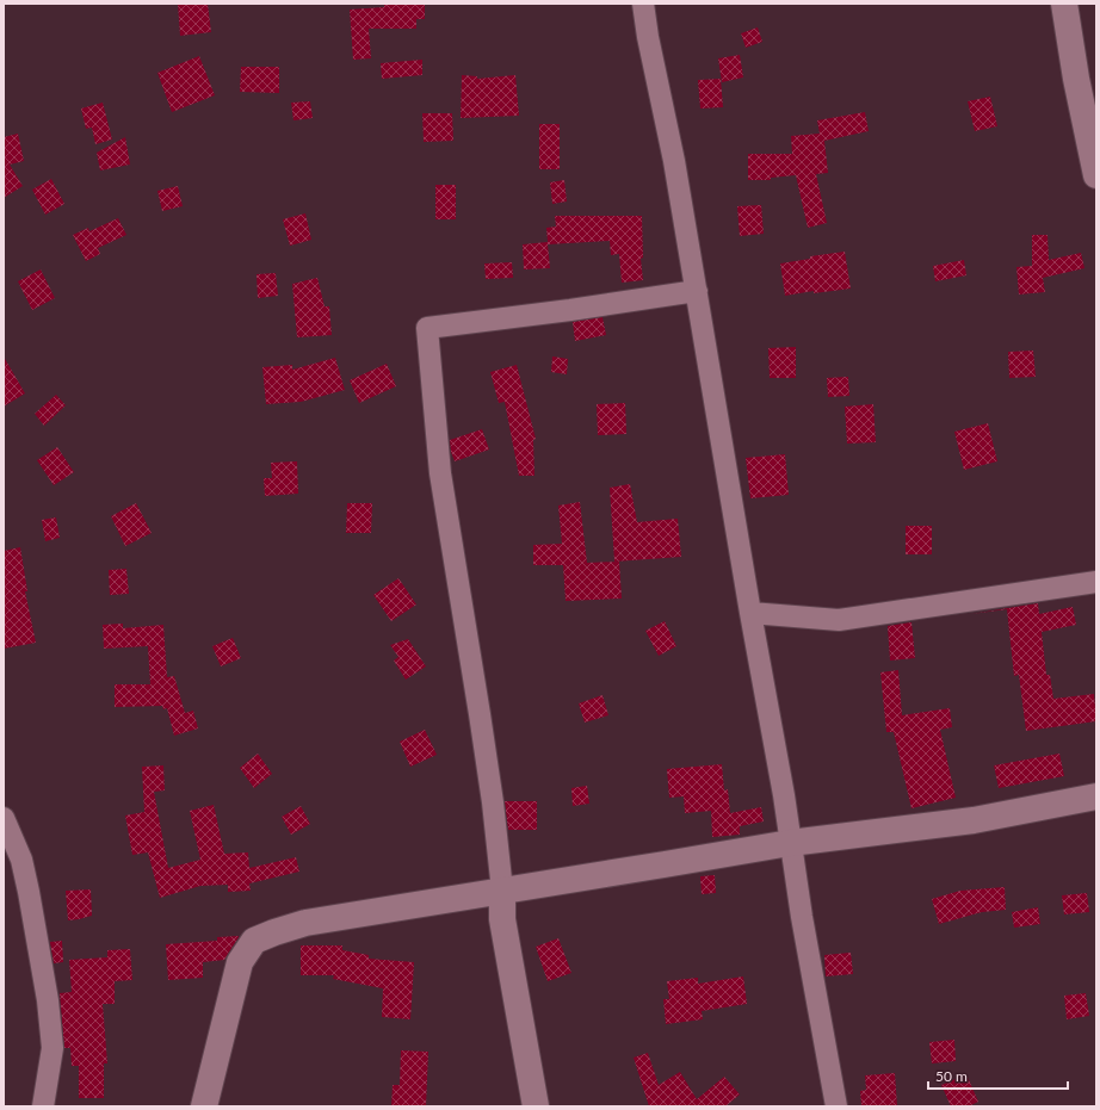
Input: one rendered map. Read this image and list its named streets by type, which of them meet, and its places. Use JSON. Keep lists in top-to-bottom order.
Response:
{
  "scale_bar": "50 m"
}
